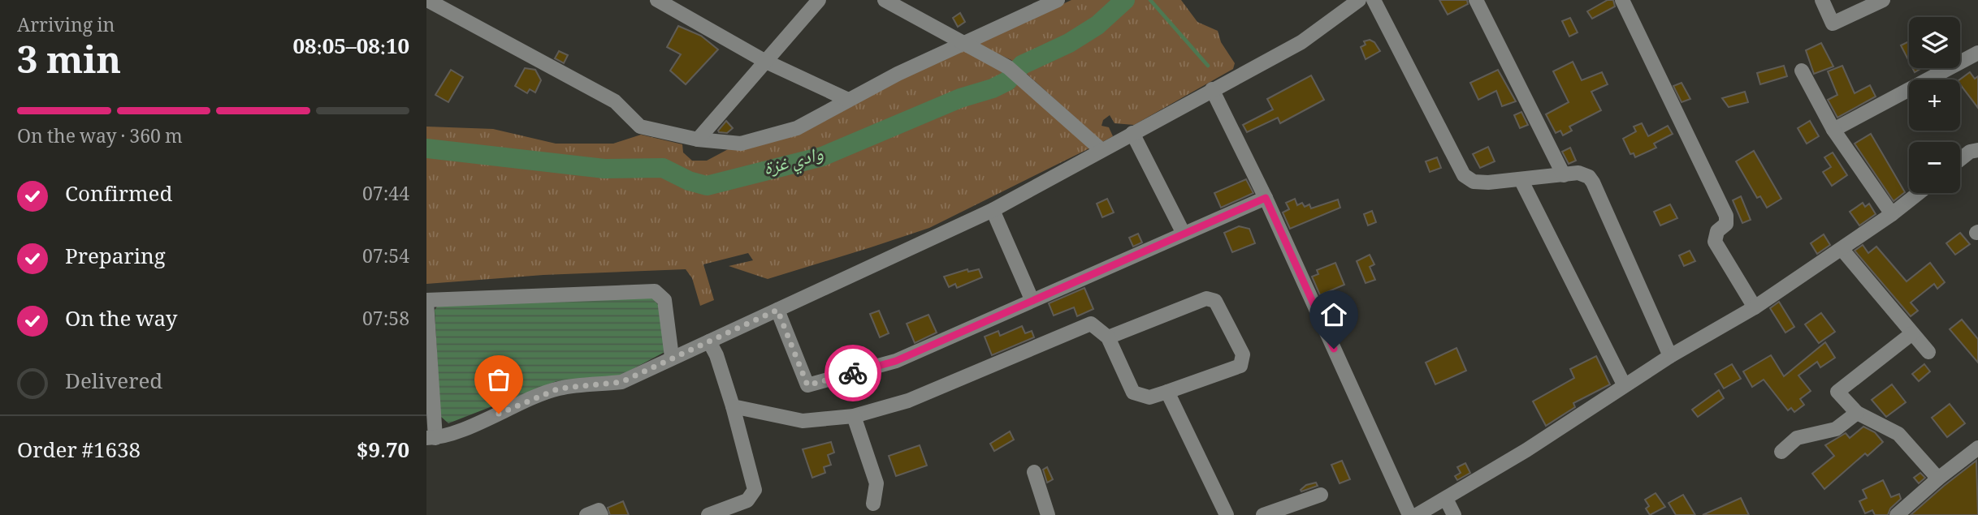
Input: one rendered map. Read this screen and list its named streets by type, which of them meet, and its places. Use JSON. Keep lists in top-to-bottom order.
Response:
{
  "water": ["وادي غزة"],
  "page": {
    "heading": ["3 min", "Arriving in", "08:05–08:10"],
    "panel": ["Order #1638", "$9.70"],
    "map_buttons": ["+", "−"],
    "bar": "On the way · 360 m",
    "list": [
      ["Confirmed", "07:44"],
      ["Preparing", "07:54"],
      ["On the way", "07:58"],
      "Delivered"
    ]
  }
}
